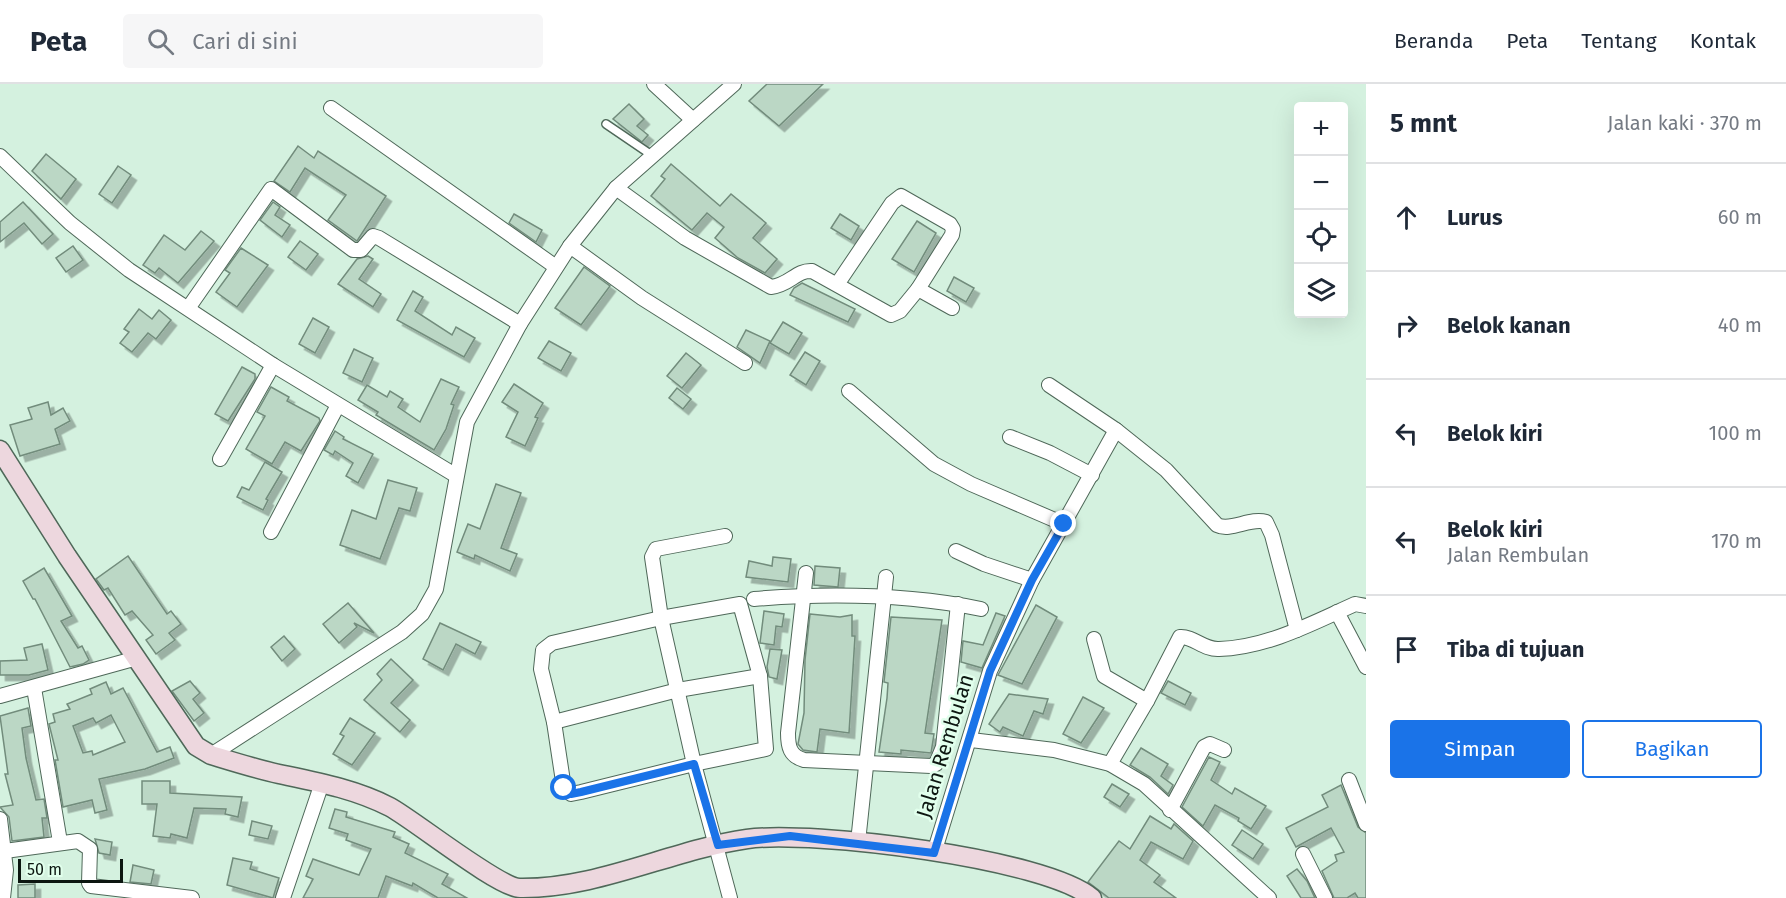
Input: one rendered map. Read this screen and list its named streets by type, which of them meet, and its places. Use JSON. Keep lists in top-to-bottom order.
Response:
{
  "streets": {
    "street": ["Jalan Rembulan"]
  },
  "scale_bar": "50 m",
  "page": {
    "header": "Peta",
    "search": "Cari di sini",
    "nav": [
      "Beranda",
      "Peta",
      "Tentang",
      "Kontak"
    ],
    "heading": ["5 mnt", "Jalan kaki · 370 m"],
    "map_buttons": ["+", "−"],
    "list": [
      ["Lurus", "60 m"],
      ["Belok kanan", "40 m"],
      ["Belok kiri", "100 m"],
      ["Belok kiri", "Jalan Rembulan", "170 m"],
      "Tiba di tujuan"
    ],
    "buttons": ["Simpan", "Bagikan"],
    "scale": "50 m"
  }
}
